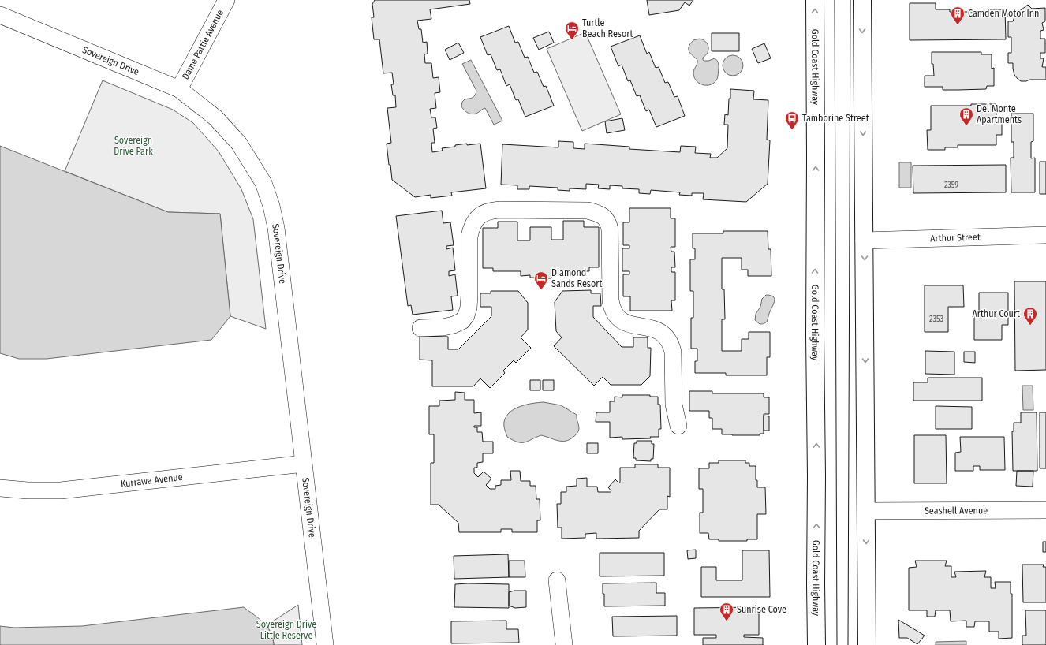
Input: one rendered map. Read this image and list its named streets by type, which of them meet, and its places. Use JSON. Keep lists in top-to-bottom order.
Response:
{
  "streets": {
    "highway": ["Gold Coast Highway"],
    "street": [
      "Dame Pattie Avenue",
      "Sovereign Drive",
      "Arthur Street",
      "Kurrawa Avenue",
      "Seashell Avenue"
    ]
  },
  "crossings": [
    ["Dame Pattie Avenue", "Sovereign Drive"],
    ["Sovereign Drive", "Kurrawa Avenue"]
  ],
  "parks": ["Sovereign Drive Park", "Sovereign Drive Little Reserve"],
  "places": {
    "building": [
      "Camden Motor Inn",
      "Del Monte Apartments",
      "Arthur Court",
      "Sunrise Cove"
    ],
    "hotel": ["Turtle Beach Resort", "Diamond Sands Resort"],
    "bus stop": ["Tamborine Street"]
  },
  "house_numbers": ["2359", "2353"]
}
